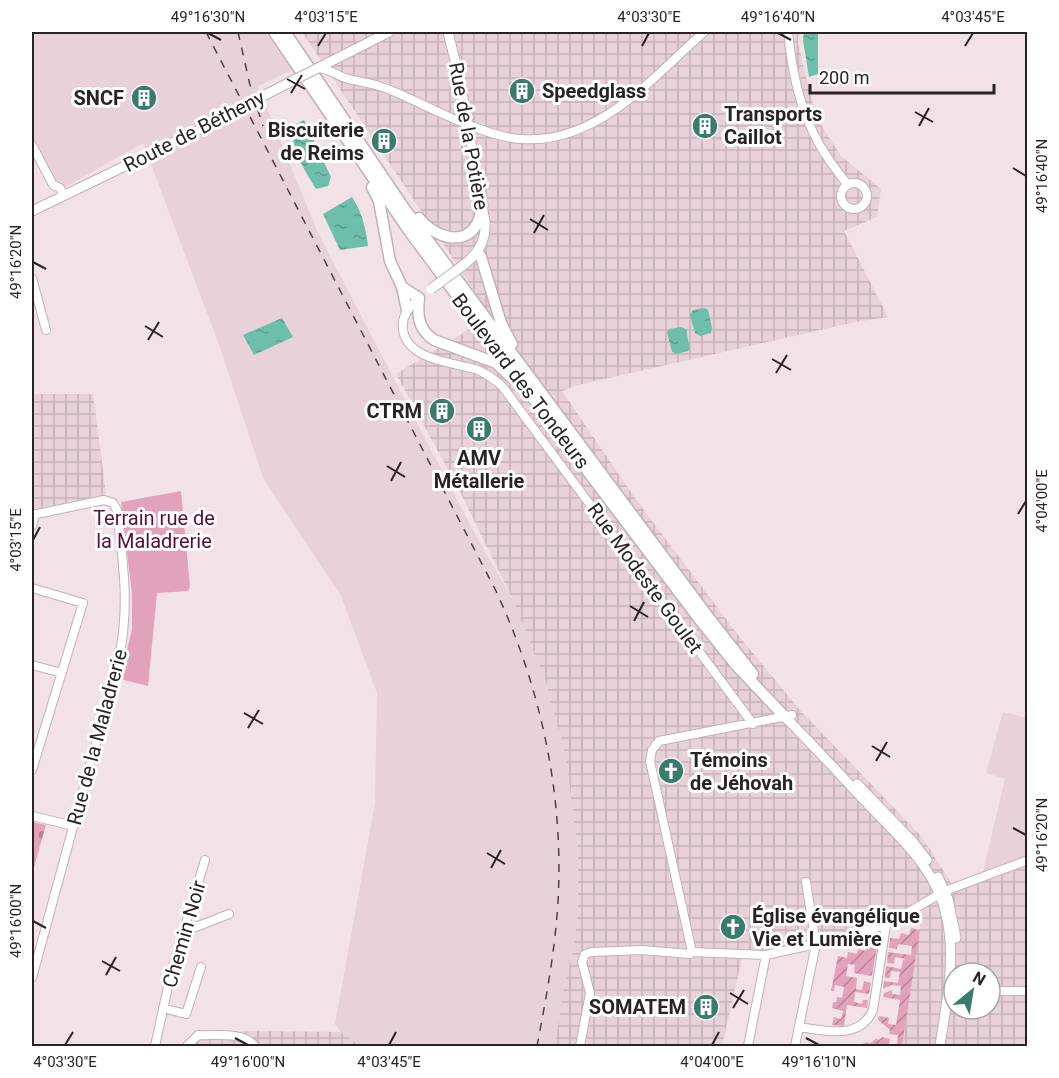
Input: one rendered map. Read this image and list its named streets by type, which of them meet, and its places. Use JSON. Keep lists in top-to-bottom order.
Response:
{
  "streets": {
    "highway": ["Boulevard des Tondeurs"],
    "main road": ["Route de Bétheny", "Rue de la Potière"],
    "street": ["Rue Modeste Goulet", "Rue de la Maladrerie", "Chemin Noir"]
  },
  "parks": ["Terrain rue de la Maladrerie"],
  "places": {
    "building": [
      "Speedglass",
      "SNCF",
      "Transports Caillot",
      "Biscuiterie de Reims",
      "CTRM",
      "AMV Métallerie",
      "SOMATEM"
    ],
    "church": ["Témoins de Jéhovah", "Église évangélique Vie et Lumière"]
  },
  "scale_bar": "200 m",
  "north": "top right",
  "coordinates": [
    "49°16'30\"N",
    "4°03'15\"E",
    "4°03'30\"E",
    "49°16'40\"N",
    "4°03'45\"E",
    "49°16'20\"N",
    "4°04'00\"E",
    "49°16'00\"N",
    "49°16'10\"N"
  ]
}
